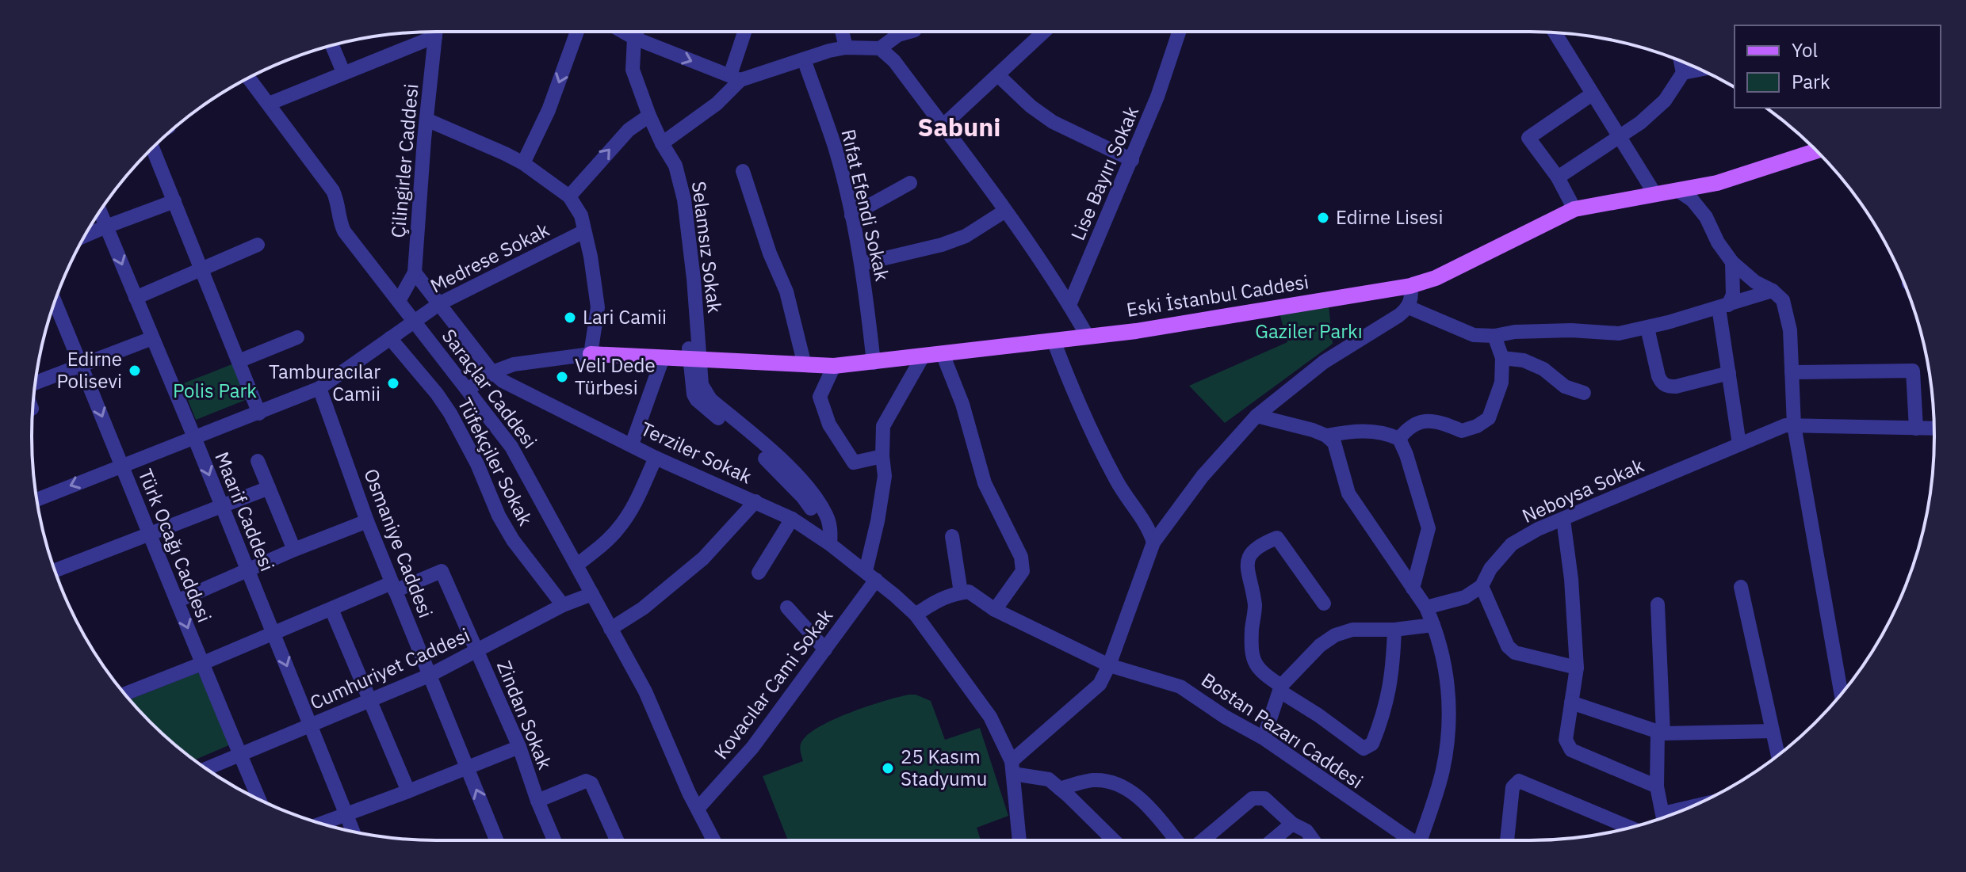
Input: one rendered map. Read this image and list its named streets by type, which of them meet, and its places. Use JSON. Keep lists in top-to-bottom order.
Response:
{
  "streets": {
    "main road": ["Eski İstanbul Caddesi"],
    "street": [
      "Çilingirler Caddesi",
      "Lise Bayırı Sokak",
      "Rıfat Efendi Sokak",
      "Selamsız Sokak",
      "Medrese Sokak",
      "Saraçlar Caddesi",
      "Terziler Sokak",
      "Tüfekçiler Sokak",
      "Neboysa Sokak",
      "Maarif Caddesi",
      "Osmaniye Caddesi",
      "Türk Ocağı Caddesi",
      "Cumhuriyet Caddesi",
      "Kovacılar Cami Sokak",
      "Zindan Sokak",
      "Bostan Pazarı Caddesi"
    ]
  },
  "crossings": [
    ["Çilingirler Caddesi", "Saraçlar Caddesi"],
    ["Rıfat Efendi Sokak", "Eski İstanbul Caddesi"],
    ["Selamsız Sokak", "Eski İstanbul Caddesi"],
    ["Selamsız Sokak", "Terziler Sokak"],
    ["Medrese Sokak", "Saraçlar Caddesi"],
    ["Medrese Sokak", "Tüfekçiler Sokak"],
    ["Medrese Sokak", "Maarif Caddesi"],
    ["Medrese Sokak", "Osmaniye Caddesi"],
    ["Medrese Sokak", "Türk Ocağı Caddesi"],
    ["Saraçlar Caddesi", "Cumhuriyet Caddesi"],
    ["Saraçlar Caddesi", "Kovacılar Cami Sokak"],
    ["Terziler Sokak", "Kovacılar Cami Sokak"],
    ["Tüfekçiler Sokak", "Cumhuriyet Caddesi"],
    ["Maarif Caddesi", "Cumhuriyet Caddesi"],
    ["Osmaniye Caddesi", "Cumhuriyet Caddesi"],
    ["Osmaniye Caddesi", "Zindan Sokak"],
    ["Türk Ocağı Caddesi", "Cumhuriyet Caddesi"],
    ["Cumhuriyet Caddesi", "Zindan Sokak"]
  ],
  "districts": ["Sabuni"],
  "parks": ["Gaziler Parkı", "Polis Park"],
  "places": [
    "Edirne Lisesi",
    "Lari Camii",
    "Edirne Polisevi",
    "Veli Dede Türbesi",
    "Tamburacılar Camii",
    "25 Kasım Stadyumu"
  ],
  "legend": ["Yol", "Park"]
}
